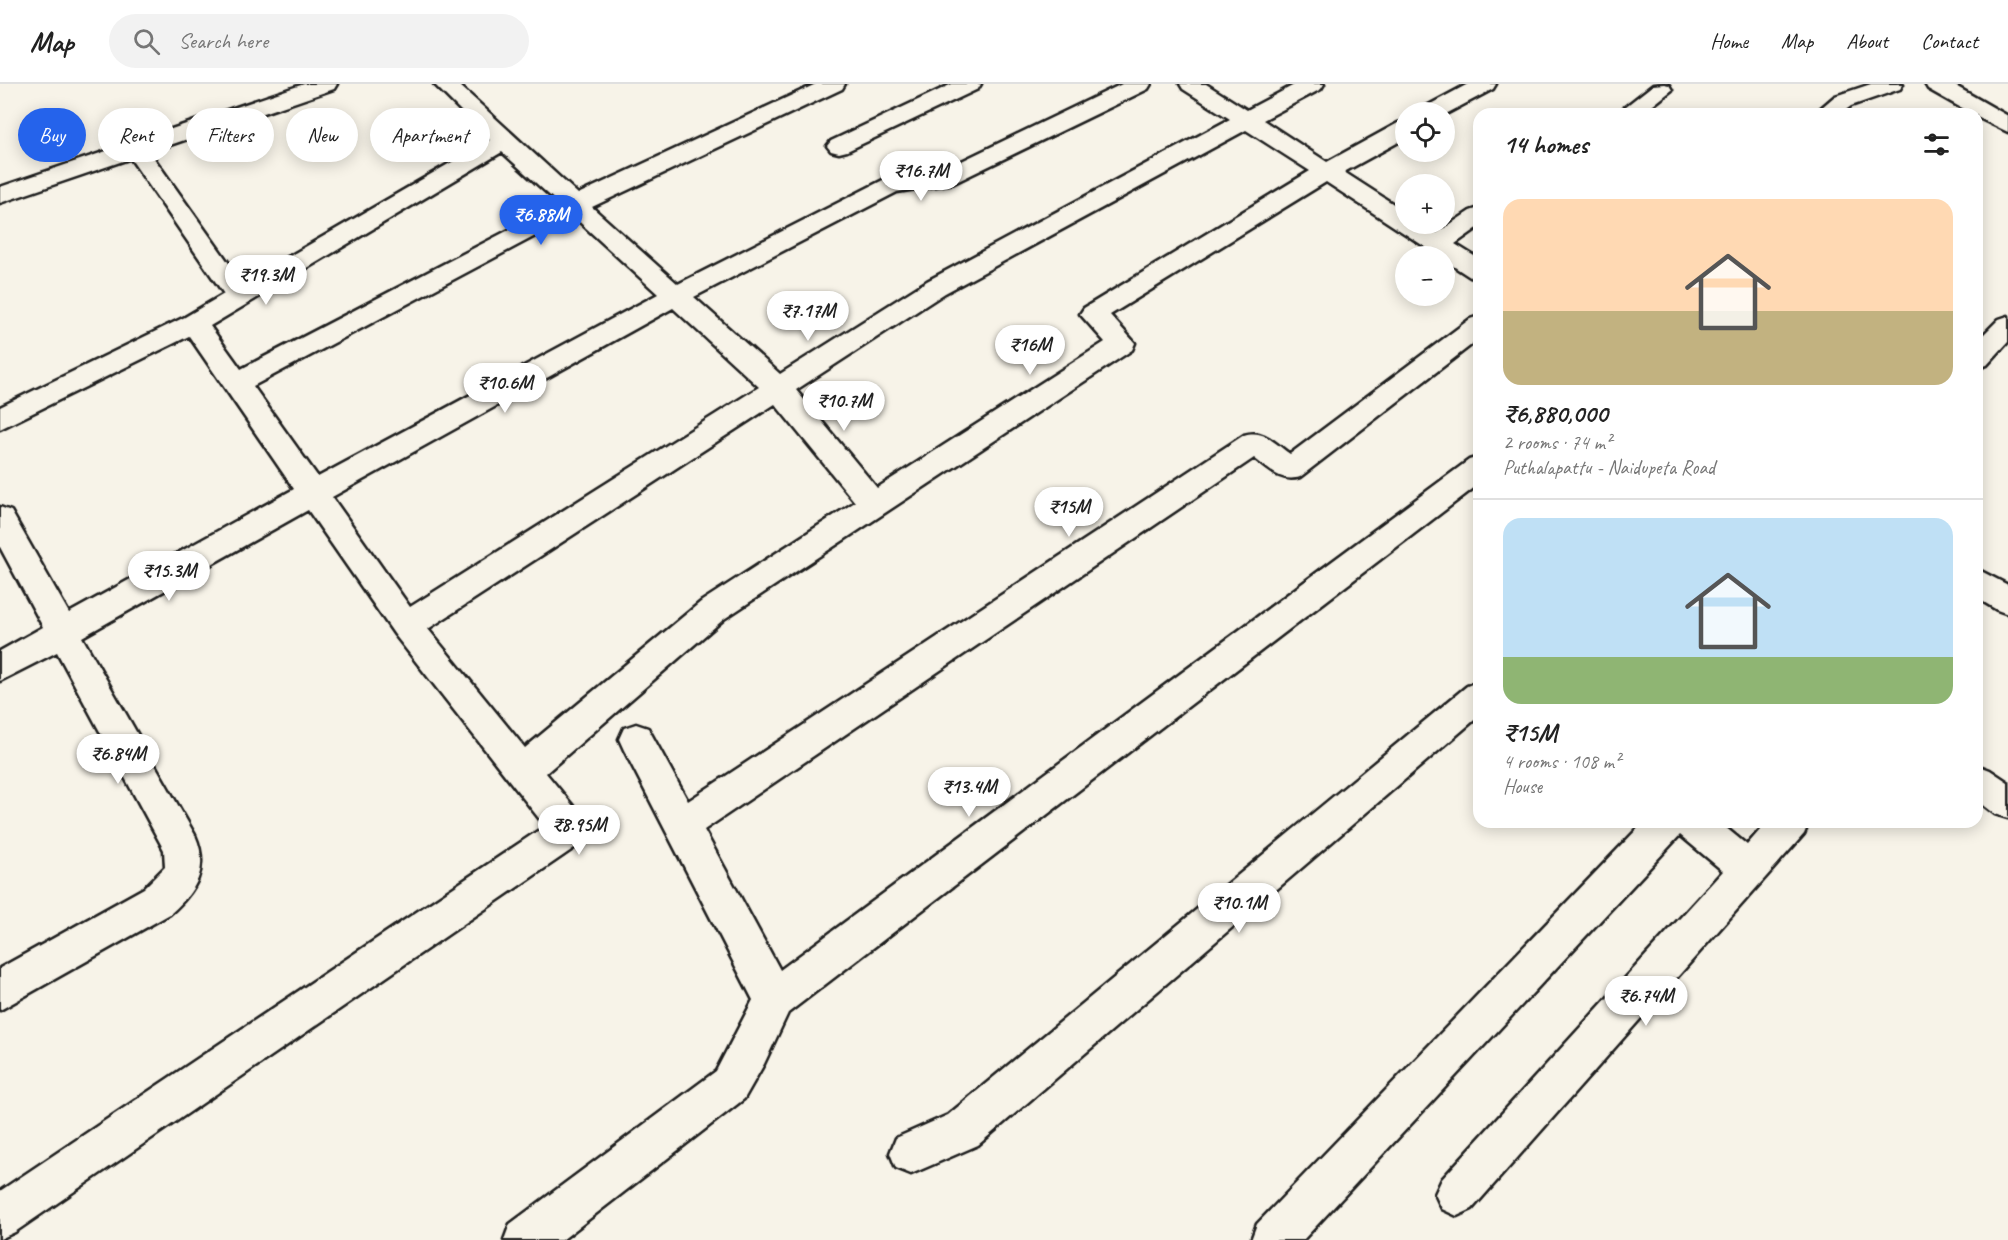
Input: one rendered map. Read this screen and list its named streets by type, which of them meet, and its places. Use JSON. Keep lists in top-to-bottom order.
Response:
{
  "page": {
    "header": "Map",
    "search": "Search here",
    "nav": [
      "Home",
      "Map",
      "About",
      "Contact"
    ],
    "map_buttons": ["+", "−"],
    "chip": [
      "Buy",
      "Rent",
      "Filters",
      "New",
      "Apartment"
    ],
    "heading": "14 homes",
    "price": [
      "₹16.7M",
      "₹6.88M",
      "₹19.3M",
      "₹7.17M",
      "₹16M",
      "₹10.6M",
      "₹10.7M",
      "₹15M",
      "₹15.3M",
      "₹6.84M",
      "₹13.4M",
      "₹8.95M",
      "₹10.1M",
      "₹6.74M"
    ],
    "list": [
      {
        "name": "₹6,880,000",
        "note": "2 rooms · 74 m² · Puthalapattu - Naidupeta Road"
      },
      {
        "name": "₹15M",
        "note": "4 rooms · 108 m² · House"
      }
    ]
  }
}
